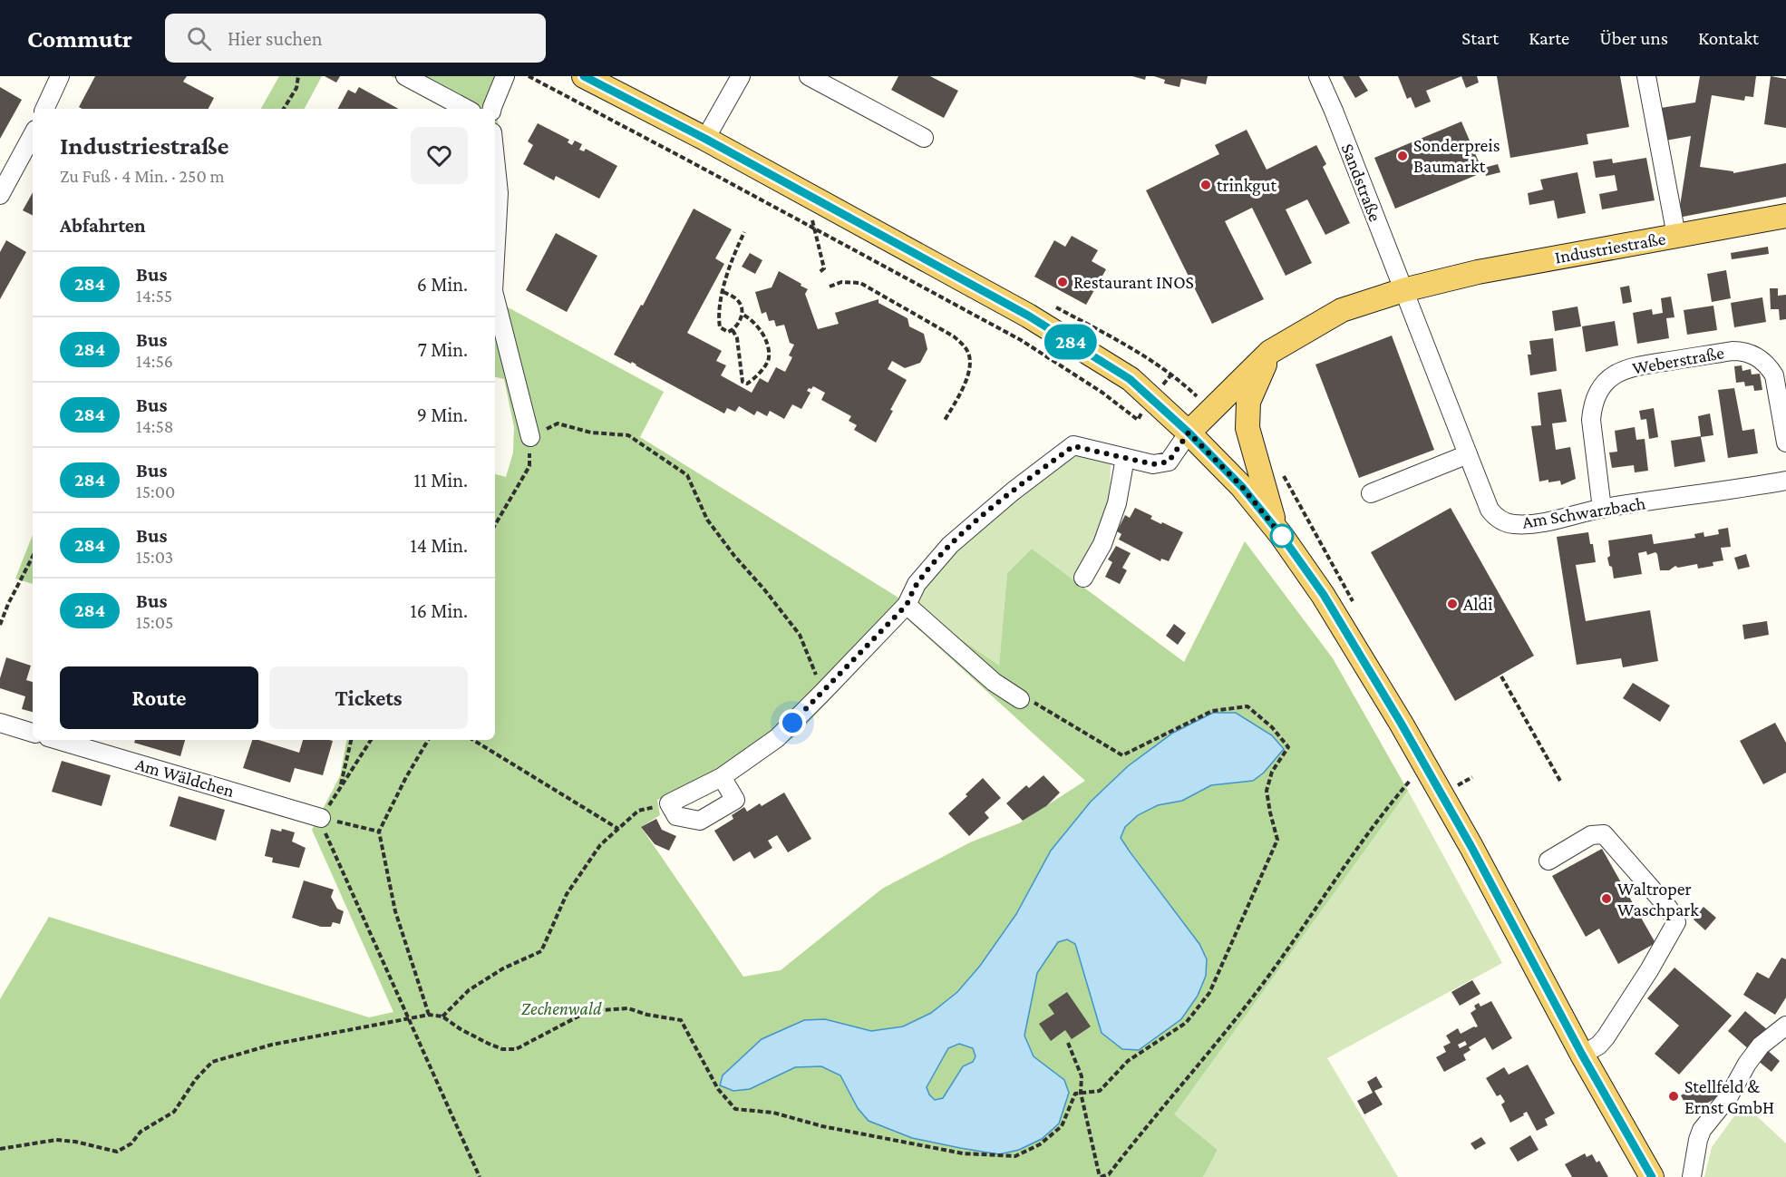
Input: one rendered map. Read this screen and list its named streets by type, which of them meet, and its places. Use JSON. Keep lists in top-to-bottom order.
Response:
{
  "streets": {
    "main road": ["Industriestraße"],
    "street": [
      "Sandstraße",
      "Weberstraße",
      "Am Schwarzbach",
      "Am Wäldchen"
    ]
  },
  "crossings": [
    ["Sandstraße", "Industriestraße"],
    ["Sandstraße", "Am Schwarzbach"],
    ["Industriestraße", "Am Schwarzbach"],
    ["Weberstraße", "Am Schwarzbach"]
  ],
  "parks": ["Zechenwald"],
  "places": [
    "Sonderpreis Baumarkt",
    "trinkgut",
    "Restaurant INOS",
    "Aldi",
    "Waltroper Waschpark",
    "Stellfeld & Ernst GmbH"
  ],
  "lines": ["bus line 284"],
  "page": {
    "header": "Commutr",
    "search": "Hier suchen",
    "nav": [
      "Start",
      "Karte",
      "Über uns",
      "Kontakt"
    ],
    "on_map": "284",
    "heading": [
      ["Industriestraße", "Zu Fuß · 4 Min. · 250 m"],
      "Abfahrten"
    ],
    "list": [
      {
        "mark": "284",
        "name": "Bus",
        "note": "14:55",
        "value": "6 Min."
      },
      {
        "mark": "284",
        "name": "Bus",
        "note": "14:56",
        "value": "7 Min."
      },
      {
        "mark": "284",
        "name": "Bus",
        "note": "14:58",
        "value": "9 Min."
      },
      {
        "mark": "284",
        "name": "Bus",
        "note": "15:00",
        "value": "11 Min."
      },
      {
        "mark": "284",
        "name": "Bus",
        "note": "15:03",
        "value": "14 Min."
      },
      {
        "mark": "284",
        "name": "Bus",
        "note": "15:05",
        "value": "16 Min."
      }
    ],
    "buttons": ["Route", "Tickets"]
  }
}
